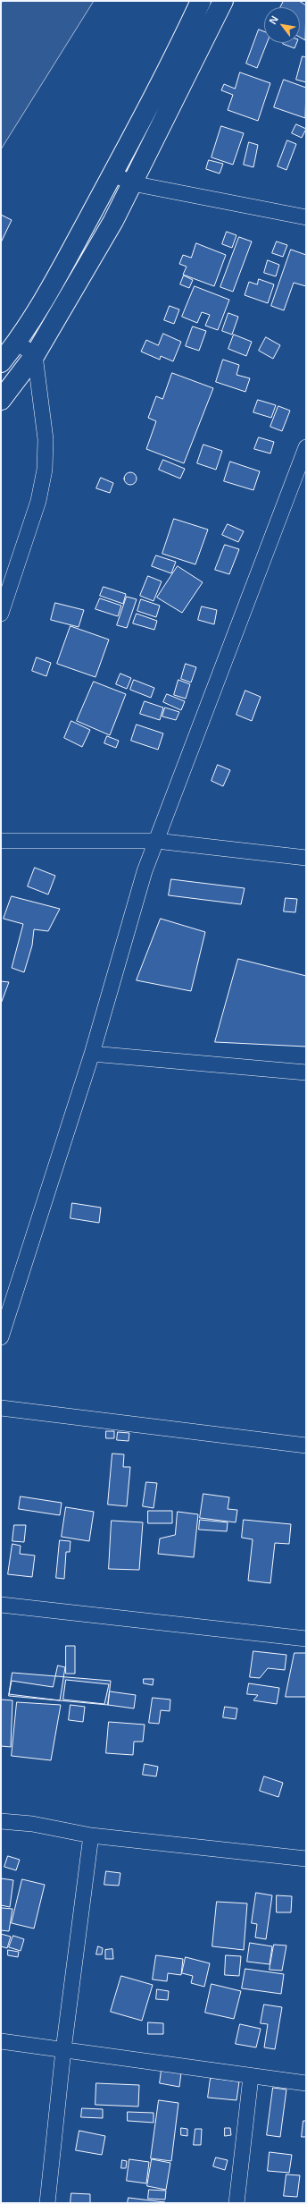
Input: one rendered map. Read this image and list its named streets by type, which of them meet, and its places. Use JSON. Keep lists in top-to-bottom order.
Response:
{
  "north": "top left"
}
